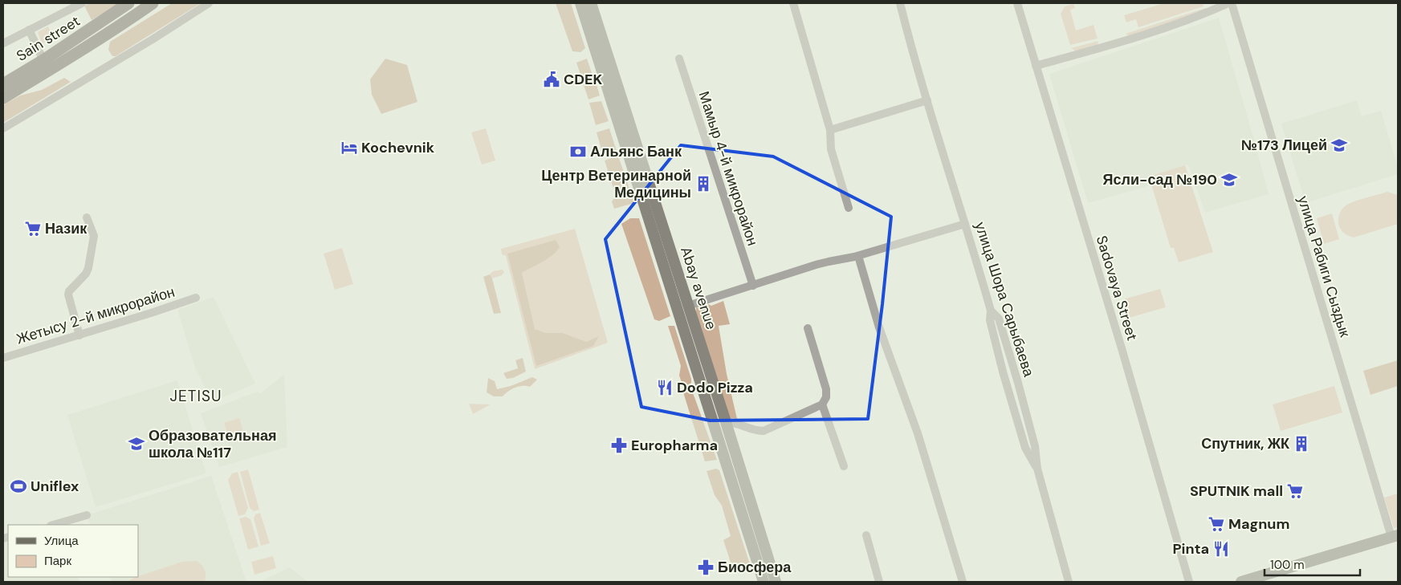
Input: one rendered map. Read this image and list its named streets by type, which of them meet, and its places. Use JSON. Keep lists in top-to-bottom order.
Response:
{
  "streets": {
    "main road": ["Sain street", "Abay avenue"],
    "street": [
      "Мамыр 4-й микрорайон",
      "улица Рабиги Сыздык",
      "Sadovaya Street",
      "улица Шора Сарыбаева",
      "Жетысу 2-й микрорайон"
    ]
  },
  "districts": ["JETISU"],
  "places": {
    "public building": ["CDEK"],
    "school or university": ["№173 Лицей", "Ясли-сад №190", "Образовательная школа №117"],
    "hotel": ["Kochevnik"],
    "bank": ["Альянс Банк"],
    "building": ["Центр Ветеринарной Медицины", "Спутник, ЖК"],
    "supermarket": ["Назик", "SPUTNIK mall", "Magnum"],
    "restaurant": ["Dodo Pizza", "Pinta"],
    "pharmacy": ["Europharma", "Биосфера"],
    "sports": ["Uniflex"]
  },
  "legend": ["Улица", "Парк"],
  "scale_bar": "100 m"
}
